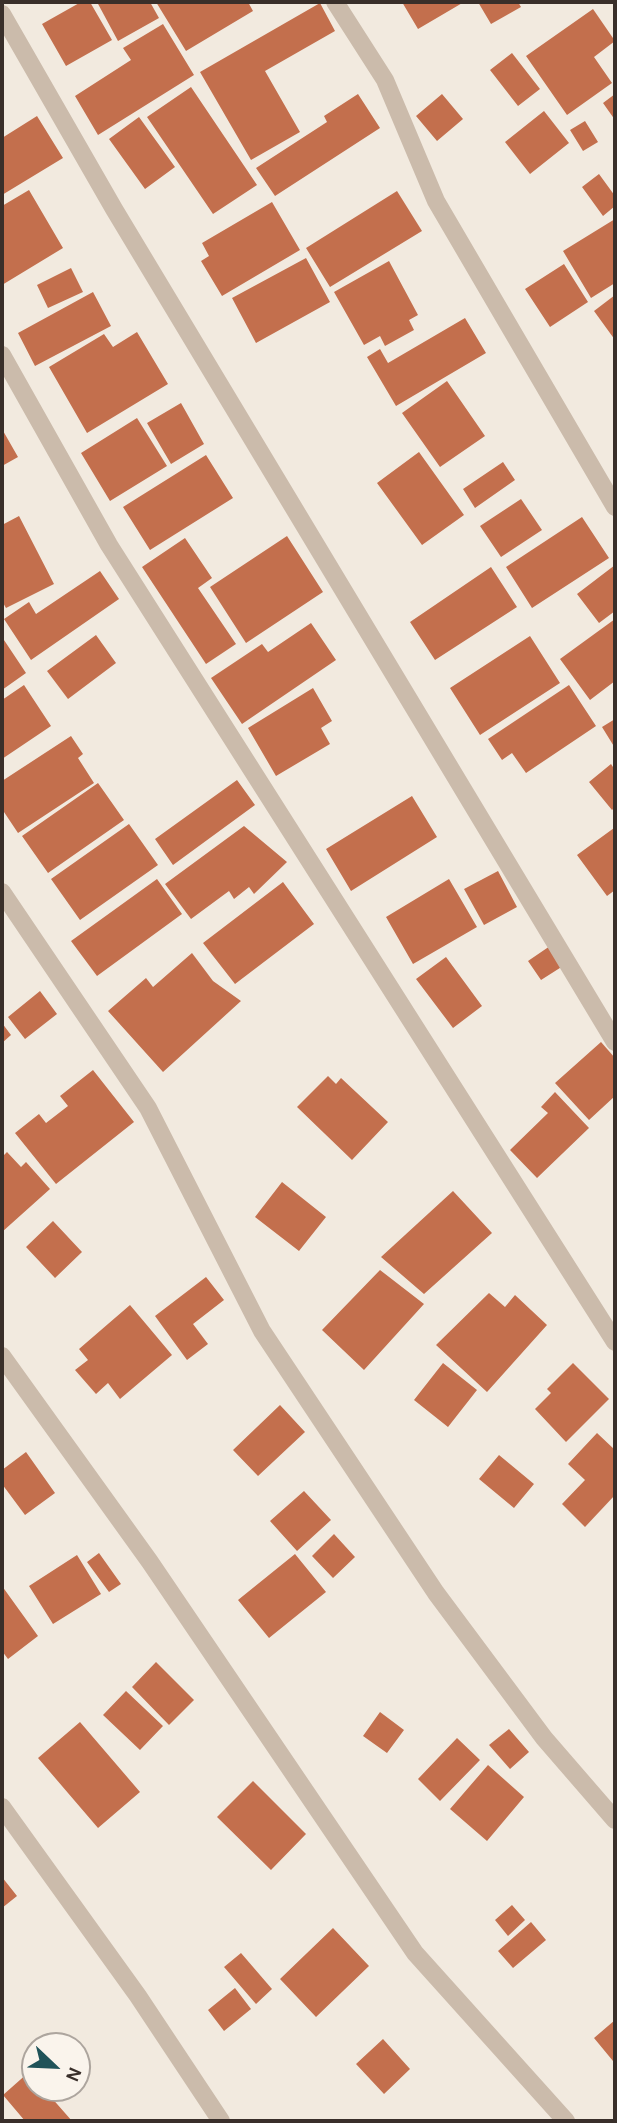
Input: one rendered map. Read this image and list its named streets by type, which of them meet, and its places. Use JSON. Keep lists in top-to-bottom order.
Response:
{
  "north": "bottom right"
}
